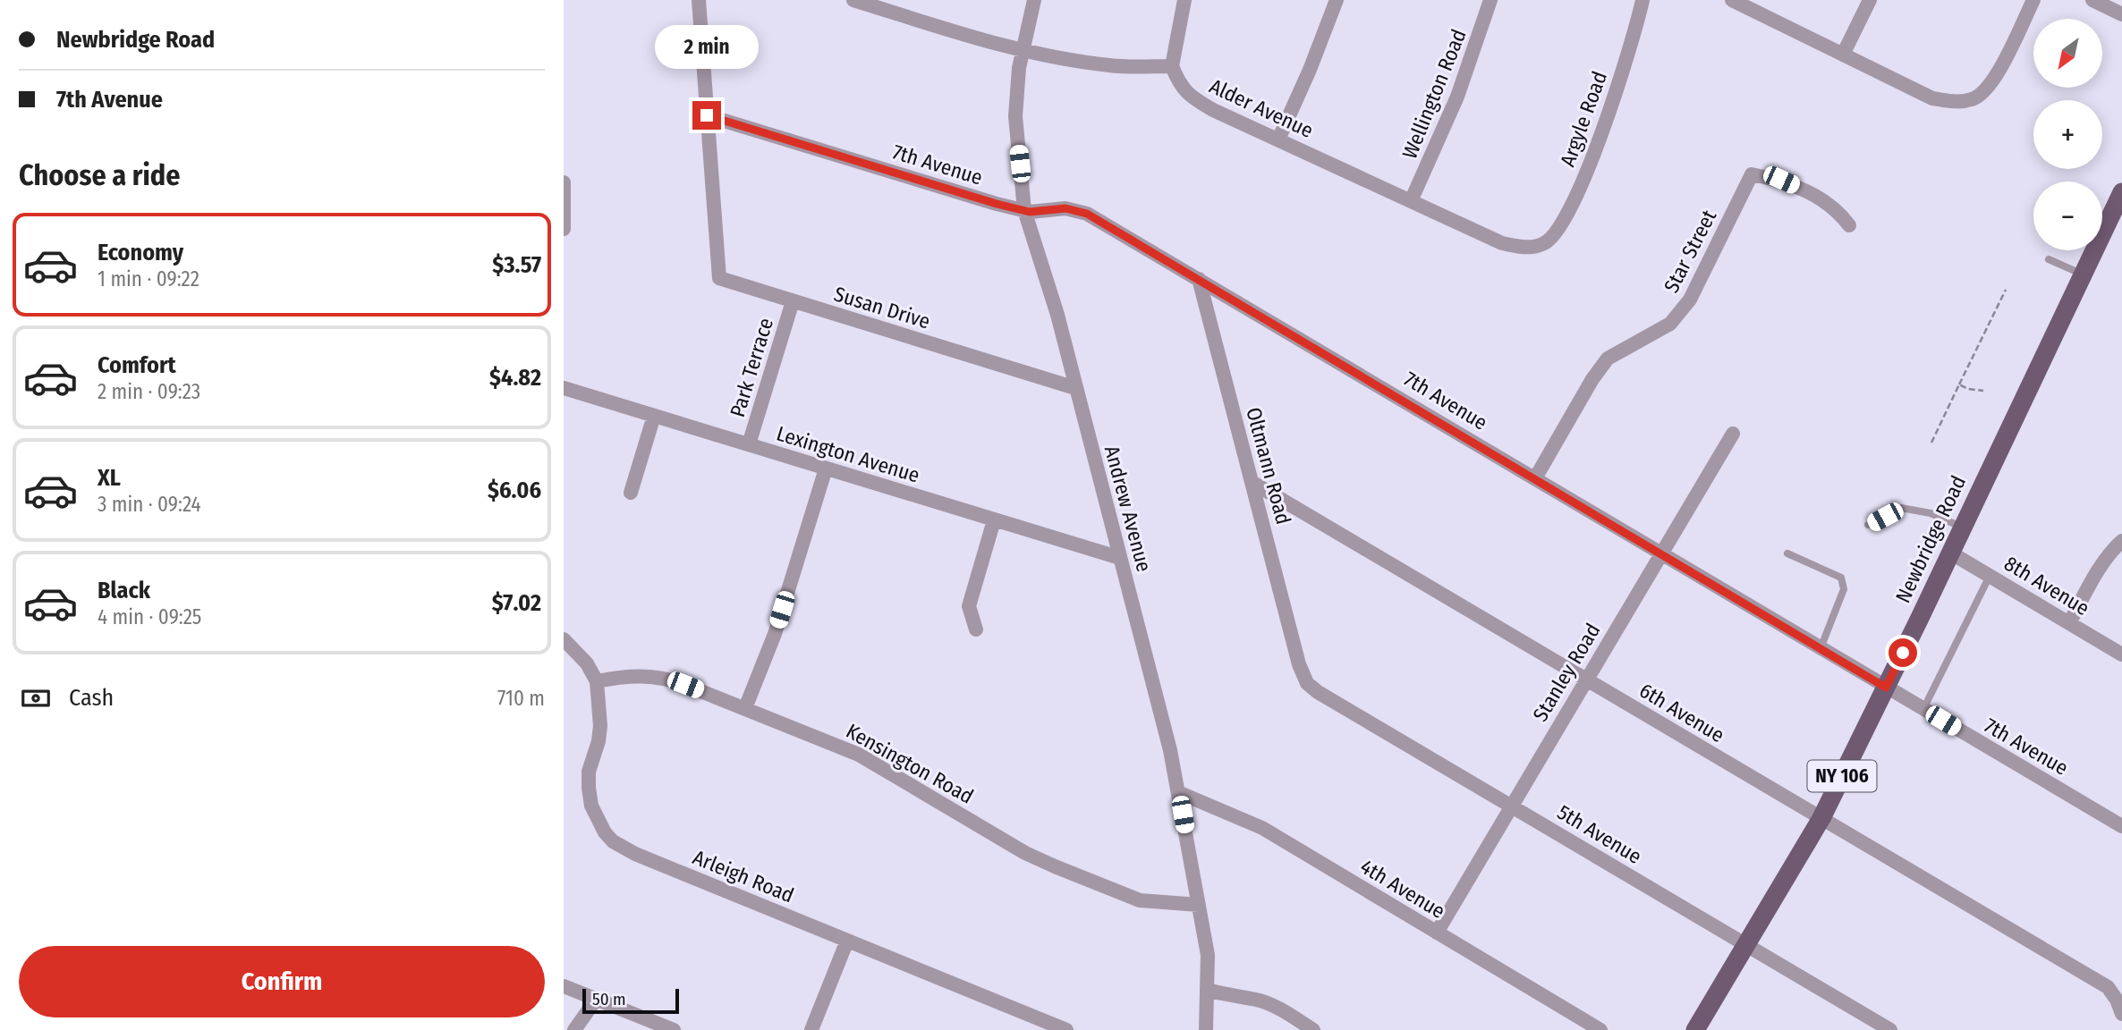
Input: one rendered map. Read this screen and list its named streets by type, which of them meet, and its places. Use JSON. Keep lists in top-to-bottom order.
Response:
{
  "streets": {
    "main road": ["Newbridge Road", "NY 106"],
    "street": [
      "Wellington Road",
      "Alder Avenue",
      "Argyle Road",
      "7th Avenue",
      "Star Street",
      "Susan Drive",
      "Park Terrace",
      "Lexington Avenue",
      "Oltmann Road",
      "Andrew Avenue",
      "8th Avenue",
      "Stanley Road",
      "6th Avenue",
      "Kensington Road",
      "5th Avenue",
      "Arleigh Road",
      "4th Avenue"
    ]
  },
  "crossings": [
    ["Wellington Road", "Alder Avenue"],
    ["Alder Avenue", "Argyle Road"],
    ["7th Avenue", "Star Street"],
    ["7th Avenue", "Susan Drive"],
    ["7th Avenue", "Oltmann Road"],
    ["7th Avenue", "Andrew Avenue"],
    ["7th Avenue", "Newbridge Road"],
    ["7th Avenue", "Stanley Road"],
    ["Susan Drive", "Park Terrace"],
    ["Susan Drive", "Andrew Avenue"],
    ["Park Terrace", "Lexington Avenue"],
    ["Lexington Avenue", "Andrew Avenue"],
    ["Oltmann Road", "6th Avenue"],
    ["Oltmann Road", "5th Avenue"],
    ["Andrew Avenue", "Kensington Road"],
    ["Andrew Avenue", "4th Avenue"],
    ["Newbridge Road", "8th Avenue"],
    ["Newbridge Road", "6th Avenue"],
    ["Newbridge Road", "5th Avenue"],
    ["Stanley Road", "6th Avenue"],
    ["Stanley Road", "5th Avenue"],
    ["Stanley Road", "4th Avenue"],
    ["Kensington Road", "Arleigh Road"]
  ],
  "scale_bar": "50 m",
  "north": "bottom left",
  "page": {
    "banner": ["Newbridge Road", "7th Avenue"],
    "map_buttons": ["+", "−"],
    "bubble": "2 min",
    "heading": "Choose a ride",
    "list": [
      {
        "name": "Economy",
        "note": "1 min · 09:22",
        "value": "$3.57"
      },
      {
        "name": "Comfort",
        "note": "2 min · 09:23",
        "value": "$4.82"
      },
      {
        "name": "XL",
        "note": "3 min · 09:24",
        "value": "$6.06"
      },
      {
        "name": "Black",
        "note": "4 min · 09:25",
        "value": "$7.02"
      }
    ],
    "pay": ["Cash", "710 m"],
    "buttons": "Confirm",
    "scale": "50 m"
  }
}
